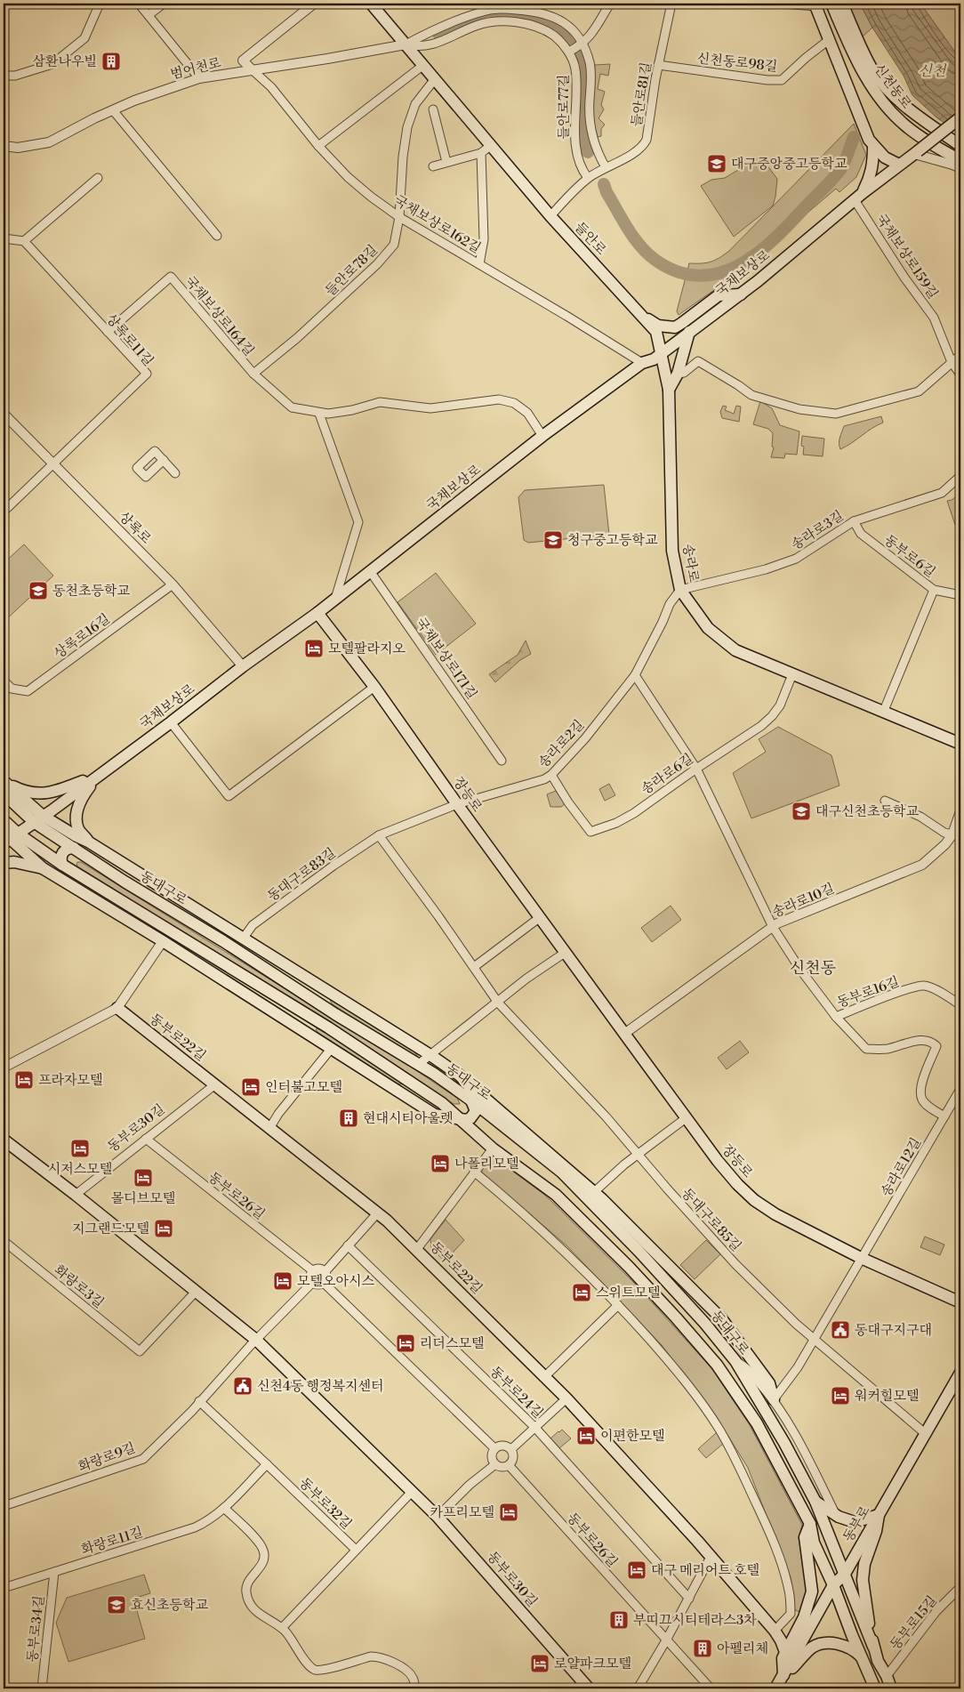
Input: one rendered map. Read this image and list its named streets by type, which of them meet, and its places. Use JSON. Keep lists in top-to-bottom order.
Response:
{
  "streets": {
    "main road": [
      "신천동로",
      "들안로",
      "국채보상로",
      "송라로",
      "장등로",
      "동대구로",
      "동부로22길",
      "동부로30길",
      "동부로"
    ],
    "street": [
      "신천동로98길",
      "범어천로",
      "들안로81길",
      "들안로77길",
      "국채보상로162길",
      "국채보상로159길",
      "들안로78길",
      "국채보상로164길",
      "상록로11길",
      "상록로",
      "송라로3길",
      "동부로6길",
      "상록로16길",
      "국채보상로171길",
      "송라로2길",
      "송라로6길",
      "동대구로83길",
      "송라로10길",
      "동부로16길",
      "송라로12길",
      "동부로26길",
      "동대구로85길",
      "화랑로3길",
      "동부로24길",
      "화랑로9길",
      "동부로32길",
      "화랑로11길",
      "동부로15길",
      "동부로34길"
    ]
  },
  "crossings": [
    ["신천동로98길", "들안로81길"],
    ["범어천로", "들안로77길"],
    ["범어천로", "국채보상로162길"],
    ["범어천로", "들안로"],
    ["들안로77길", "들안로"],
    ["국채보상로162길", "들안로78길"],
    ["국채보상로162길", "국채보상로"],
    ["들안로", "들안로78길"],
    ["들안로", "국채보상로"],
    ["들안로", "송라로"],
    ["국채보상로159길", "국채보상로"],
    ["들안로78길", "국채보상로164길"],
    ["국채보상로", "국채보상로164길"],
    ["국채보상로", "상록로"],
    ["국채보상로", "송라로"],
    ["국채보상로", "국채보상로171길"],
    ["국채보상로", "장등로"],
    ["국채보상로", "동대구로"],
    ["국채보상로164길", "상록로11길"],
    ["상록로11길", "상록로"],
    ["상록로", "상록로16길"],
    ["송라로3길", "동부로6길"],
    ["송라로3길", "송라로"],
    ["송라로3길", "송라로2길"],
    ["송라로", "송라로2길"],
    ["송라로", "송라로6길"],
    ["송라로2길", "송라로6길"],
    ["송라로2길", "장등로"],
    ["송라로2길", "동대구로83길"],
    ["송라로6길", "동부로16길"],
    ["장등로", "동대구로83길"],
    ["장등로", "송라로10길"],
    ["장등로", "송라로12길"],
    ["동대구로", "동부로"],
    ["송라로10길", "동부로16길"],
    ["동부로22길", "동부로30길"],
    ["동부로30길", "동부로26길"],
    ["동부로30길", "화랑로3길"],
    ["송라로12길", "동대구로85길"],
    ["동대구로85길", "동부로"],
    ["화랑로9길", "동부로32길"],
    ["동부로32길", "화랑로11길"],
    ["화랑로11길", "동부로34길"]
  ],
  "districts": ["신천동"],
  "water": ["신천"],
  "places": {
    "building": [
      "삼환나우빌",
      "현대시티아울렛",
      "부띠끄시티테라스3차",
      "아펠리체"
    ],
    "school or university": [
      "대구중앙중고등학교",
      "청구중고등학교",
      "동천초등학교",
      "대구신천초등학교",
      "효신초등학교"
    ],
    "hotel": [
      "모텔팔라지오",
      "프라자모텔",
      "인터불고모텔",
      "시저스모텔",
      "나폴리모텔",
      "몰디브모텔",
      "지그랜드모텔",
      "모텔오아시스",
      "스위트모텔",
      "리더스모텔",
      "워커힐모텔",
      "이편한모텔",
      "카프리모텔",
      "대구 메리어트 호텔",
      "로얄파크모텔"
    ],
    "public building": ["동대구지구대", "신천4동 행정복지센터"]
  }
}
